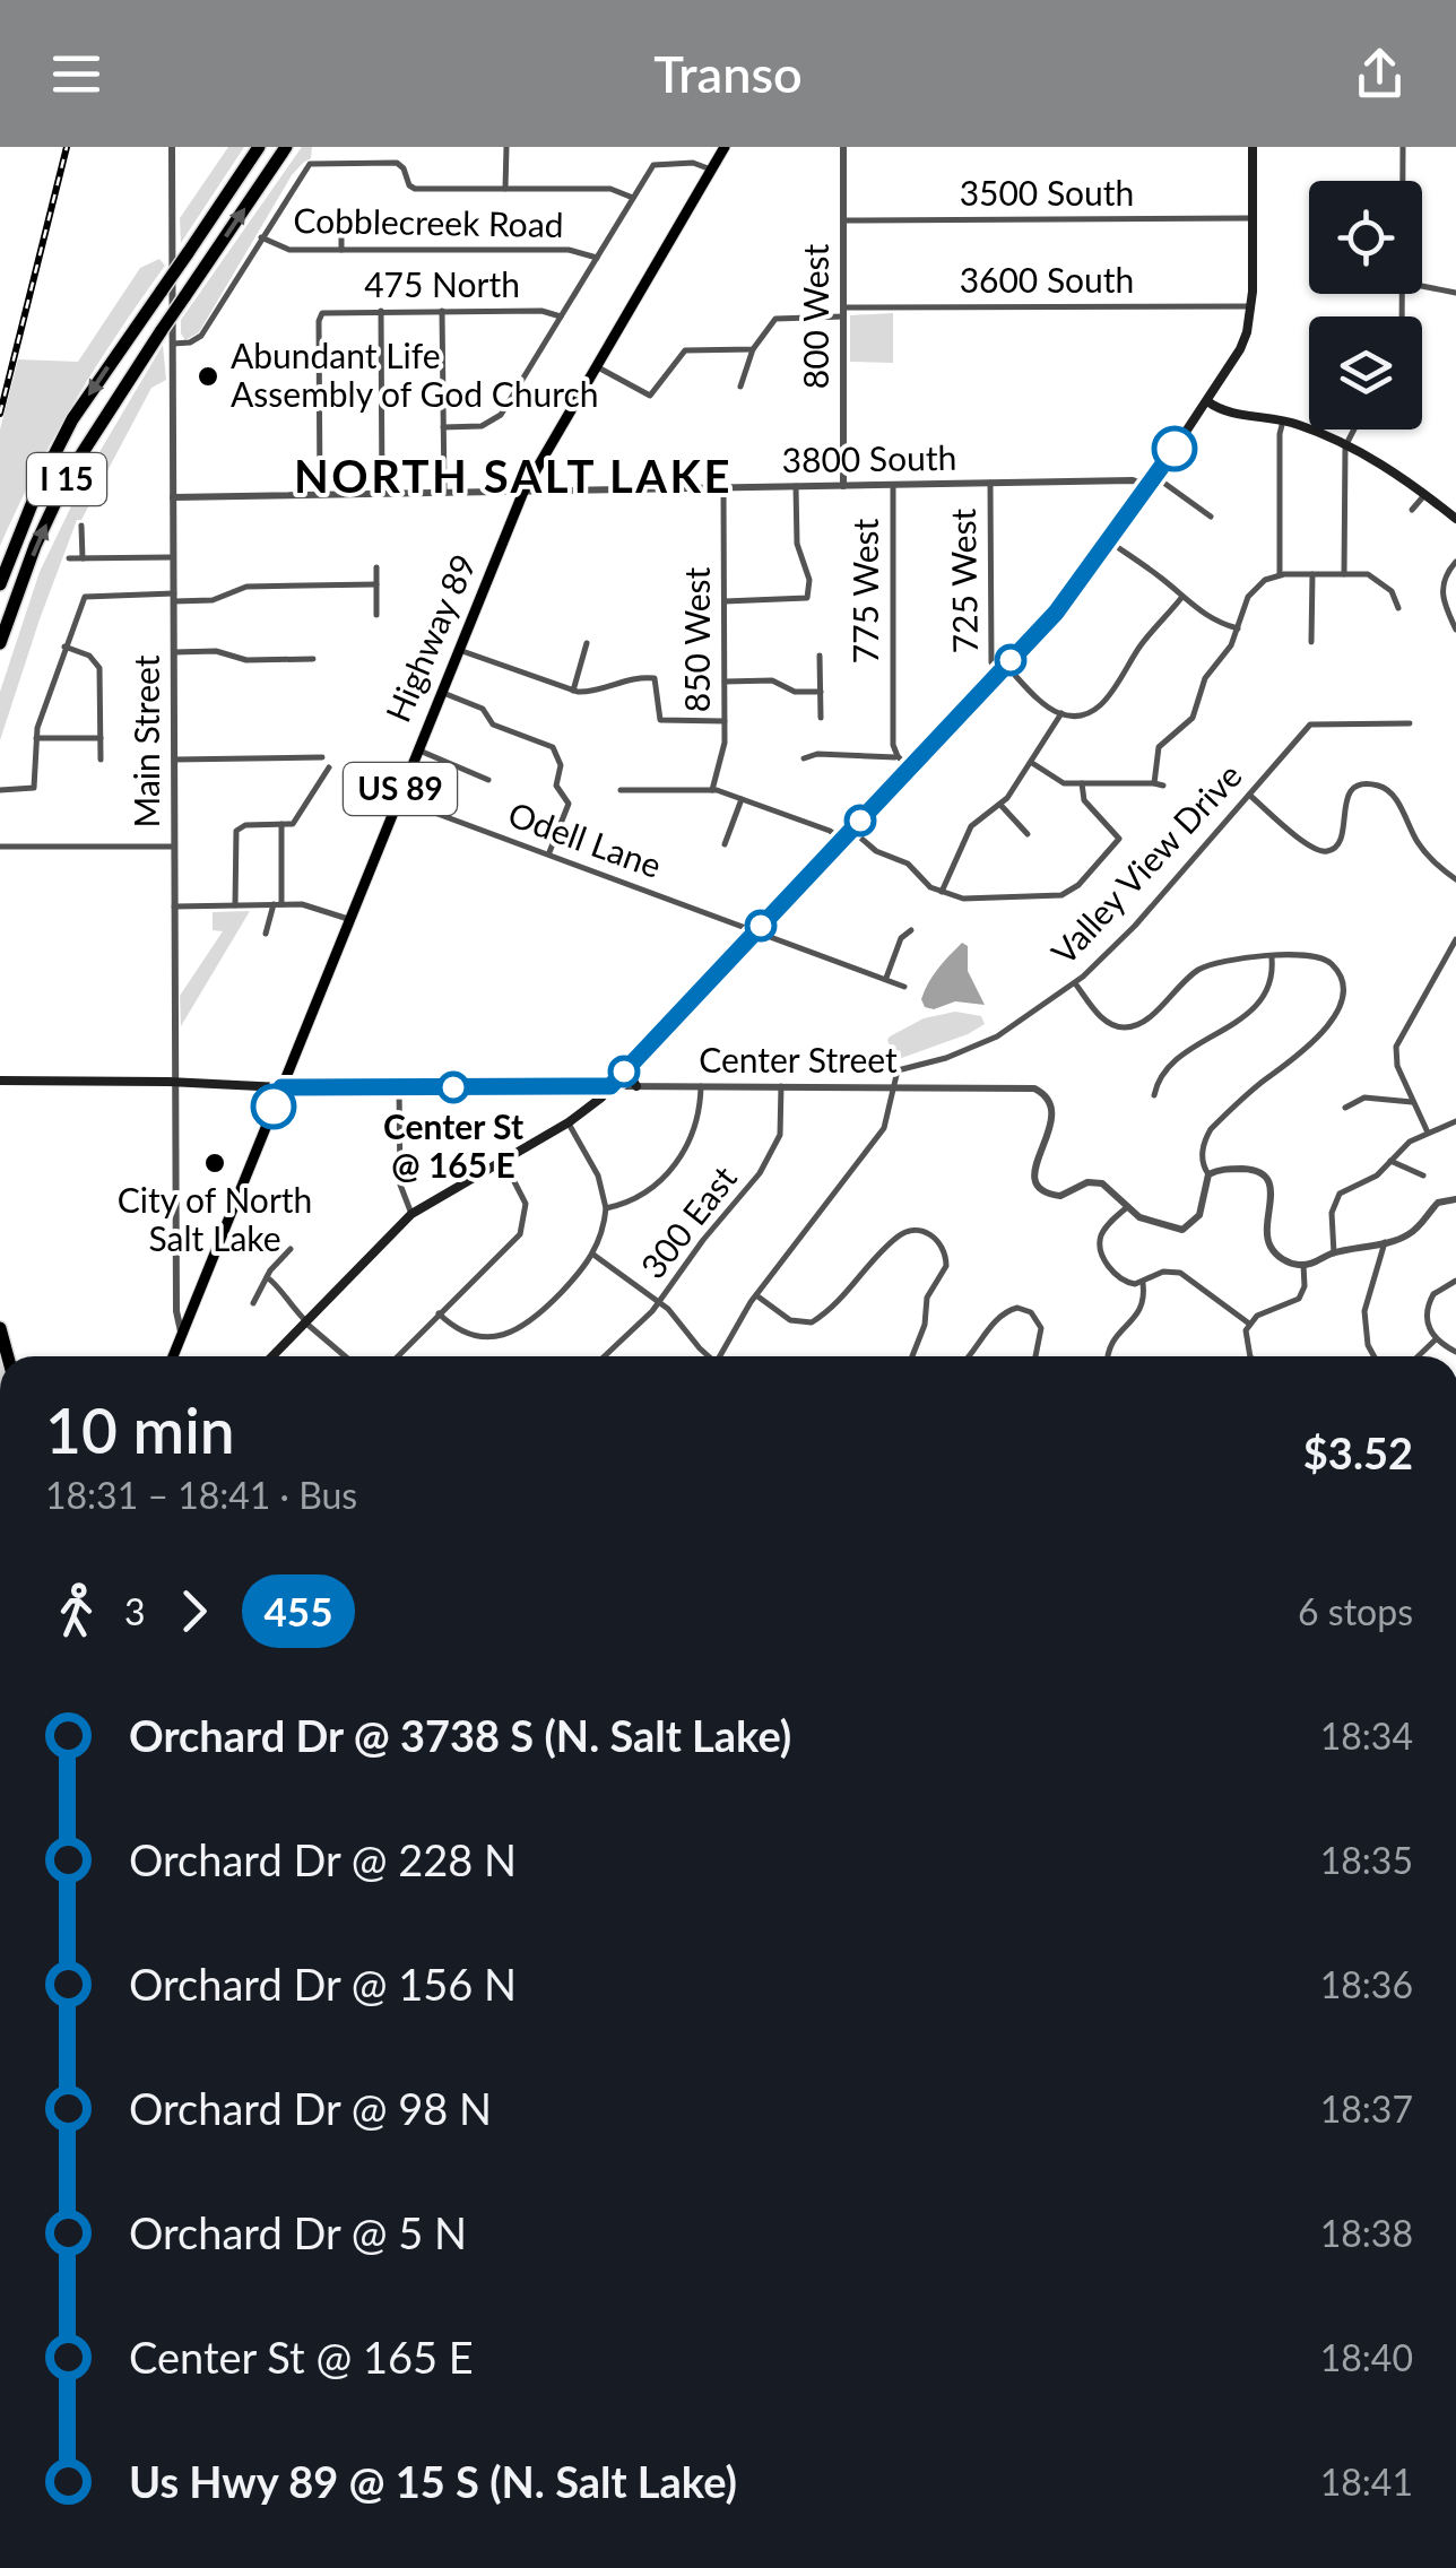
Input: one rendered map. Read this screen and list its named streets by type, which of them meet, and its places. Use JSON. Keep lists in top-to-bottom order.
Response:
{
  "streets": {
    "highway": ["I 15"],
    "main road": ["Highway 89", "US 89", "Center Street"],
    "street": [
      "3500 South",
      "Cobblecreek Road",
      "3600 South",
      "475 North",
      "800 West",
      "3800 South",
      "725 West",
      "775 West",
      "850 West",
      "Main Street",
      "Odell Lane",
      "Valley View Drive",
      "300 East"
    ]
  },
  "crossings": [
    ["3500 South", "800 West"],
    ["3600 South", "800 West"],
    ["475 North", "3800 South"],
    ["800 West", "3800 South"],
    ["3800 South", "725 West"],
    ["3800 South", "775 West"],
    ["3800 South", "Highway 89"],
    ["3800 South", "850 West"],
    ["3800 South", "Main Street"],
    ["Highway 89", "Main Street"],
    ["Highway 89", "Odell Lane"],
    ["Highway 89", "Center Street"],
    ["Main Street", "Center Street"],
    ["Valley View Drive", "Center Street"],
    ["Center Street", "300 East"]
  ],
  "districts": ["NORTH SALT LAKE"],
  "places": ["Abundant Life Assembly of God Church", "Center St @ 165 E", "City of North Salt Lake"],
  "lines": ["bus line 455"],
  "page": {
    "header": "Transo",
    "heading": ["10 min", "18:31 – 18:41 · Bus", "$3.52"],
    "legs": ["3", "455", "6 stops"],
    "list": [
      {
        "name": "Orchard Dr @ 3738 S (N. Salt Lake)",
        "value": "18:34"
      },
      {
        "name": "Orchard Dr @ 228 N",
        "value": "18:35"
      },
      {
        "name": "Orchard Dr @ 156 N",
        "value": "18:36"
      },
      {
        "name": "Orchard Dr @ 98 N",
        "value": "18:37"
      },
      {
        "name": "Orchard Dr @ 5 N",
        "value": "18:38"
      },
      {
        "name": "Center St @ 165 E",
        "value": "18:40"
      },
      {
        "name": "Us Hwy 89 @ 15 S (N. Salt Lake)",
        "value": "18:41"
      }
    ]
  }
}
